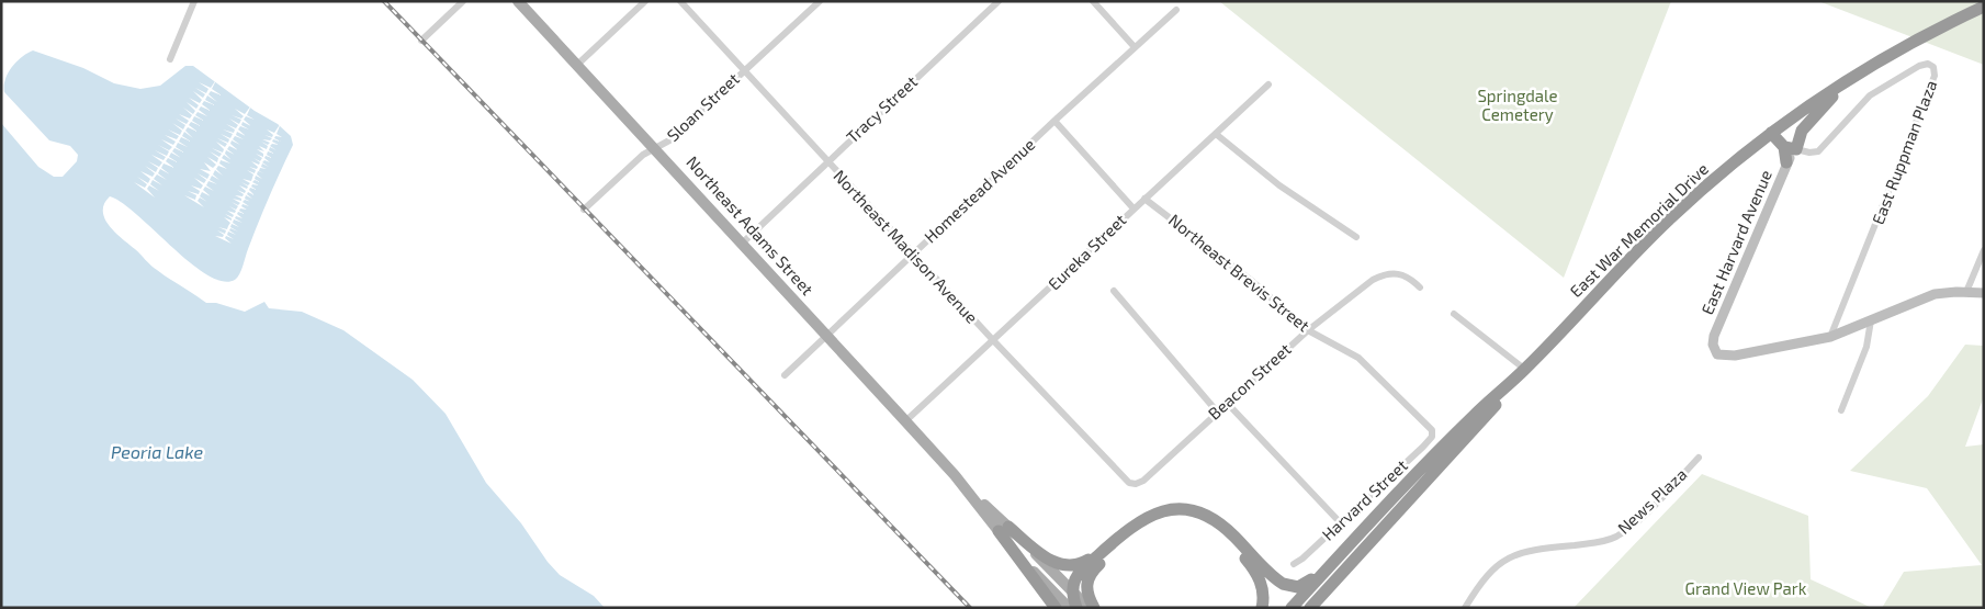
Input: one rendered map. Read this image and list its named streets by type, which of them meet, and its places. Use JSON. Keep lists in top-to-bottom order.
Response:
{
  "streets": {
    "highway": ["East War Memorial Drive"],
    "main road": ["Northeast Adams Street"],
    "street": [
      "Sloan Street",
      "Tracy Street",
      "East Ruppman Plaza",
      "Homestead Avenue",
      "East Harvard Avenue",
      "Northeast Madison Avenue",
      "Eureka Street",
      "Northeast Brevis Street",
      "Beacon Street",
      "Harvard Street",
      "News Plaza"
    ]
  },
  "crossings": [
    ["Sloan Street", "Northeast Adams Street"],
    ["Sloan Street", "Northeast Madison Avenue"],
    ["Tracy Street", "Northeast Adams Street"],
    ["Tracy Street", "Northeast Madison Avenue"],
    ["East Ruppman Plaza", "East Harvard Avenue"],
    ["Homestead Avenue", "Northeast Adams Street"],
    ["Homestead Avenue", "Northeast Madison Avenue"],
    ["Northeast Adams Street", "Eureka Street"],
    ["Northeast Madison Avenue", "Eureka Street"],
    ["Northeast Madison Avenue", "Beacon Street"],
    ["Eureka Street", "Northeast Brevis Street"],
    ["Northeast Brevis Street", "Beacon Street"],
    ["Northeast Brevis Street", "Harvard Street"]
  ],
  "water": ["Peoria Lake"],
  "parks": ["Springdale Cemetery", "Grand View Park"]
}
